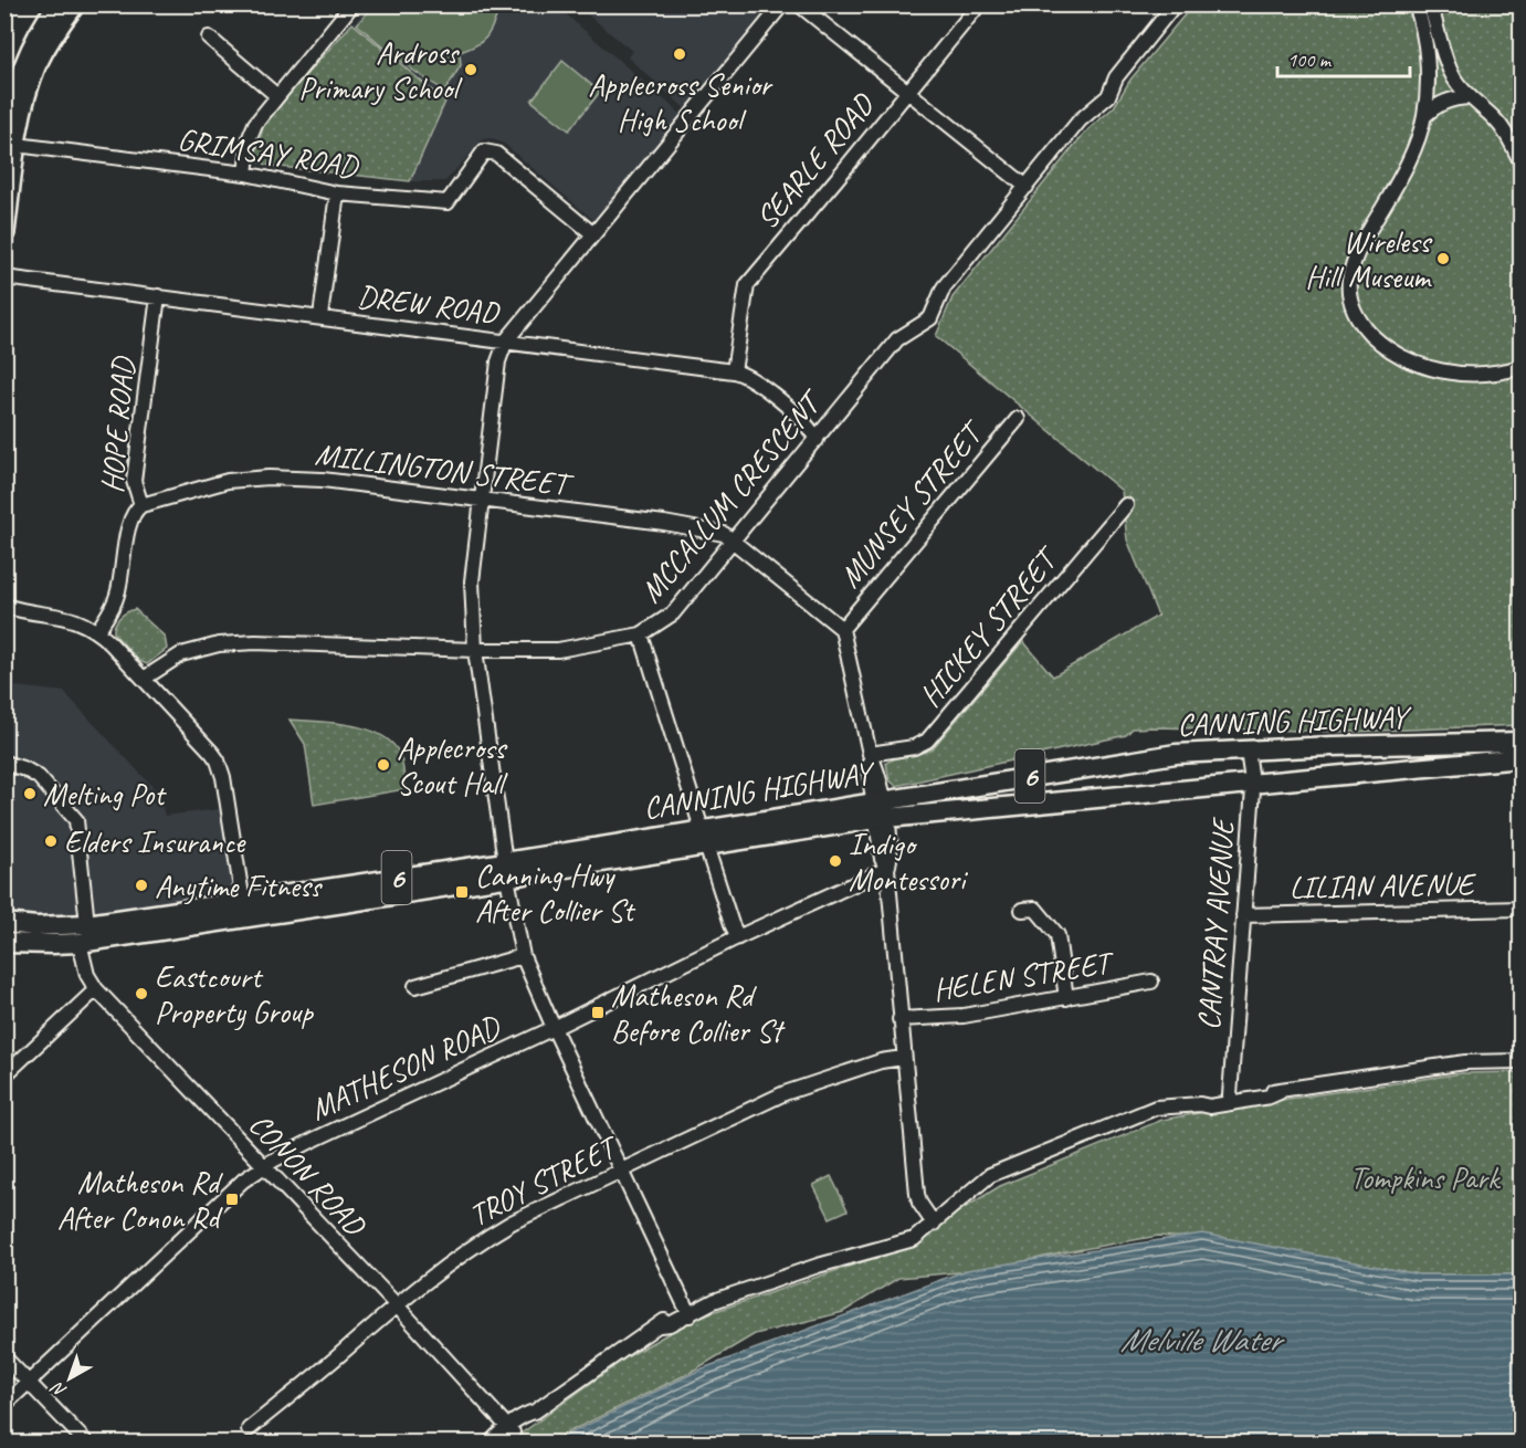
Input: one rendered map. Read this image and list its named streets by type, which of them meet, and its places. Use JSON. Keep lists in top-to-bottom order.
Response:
{
  "streets": {
    "highway": ["CANNING HIGHWAY", "6"],
    "street": [
      "GRIMSAY ROAD",
      "SEARLE ROAD",
      "DREW ROAD",
      "HOPE ROAD",
      "MILLINGTON STREET",
      "MCCALLUM CRESCENT",
      "MUNSEY STREET",
      "HICKEY STREET",
      "LILIAN AVENUE",
      "CANTRAY AVENUE",
      "HELEN STREET",
      "MATHESON ROAD",
      "CONON ROAD",
      "TROY STREET"
    ]
  },
  "crossings": [
    ["SEARLE ROAD", "DREW ROAD"],
    ["DREW ROAD", "HOPE ROAD"],
    ["DREW ROAD", "MCCALLUM CRESCENT"],
    ["HOPE ROAD", "MILLINGTON STREET"],
    ["MILLINGTON STREET", "MCCALLUM CRESCENT"],
    ["MILLINGTON STREET", "MUNSEY STREET"],
    ["CANNING HIGHWAY", "CANTRAY AVENUE"],
    ["CANNING HIGHWAY", "CONON ROAD"],
    ["LILIAN AVENUE", "CANTRAY AVENUE"],
    ["MATHESON ROAD", "CONON ROAD"],
    ["CONON ROAD", "TROY STREET"]
  ],
  "water": ["Melville Water"],
  "parks": ["Tompkins Park"],
  "places": {
    "other": [
      "Applecross Senior High School",
      "Ardross Primary School",
      "Wireless Hill Museum",
      "Applecross Scout Hall",
      "Melting Pot",
      "Elders Insurance",
      "Indigo Montessori",
      "Anytime Fitness",
      "Eastcourt Property Group"
    ],
    "transit": ["Canning Hwy After Collier St", "Matheson Rd Before Collier St", "Matheson Rd After Conon Rd"]
  },
  "scale_bar": "100 m",
  "north": "bottom left"
}
